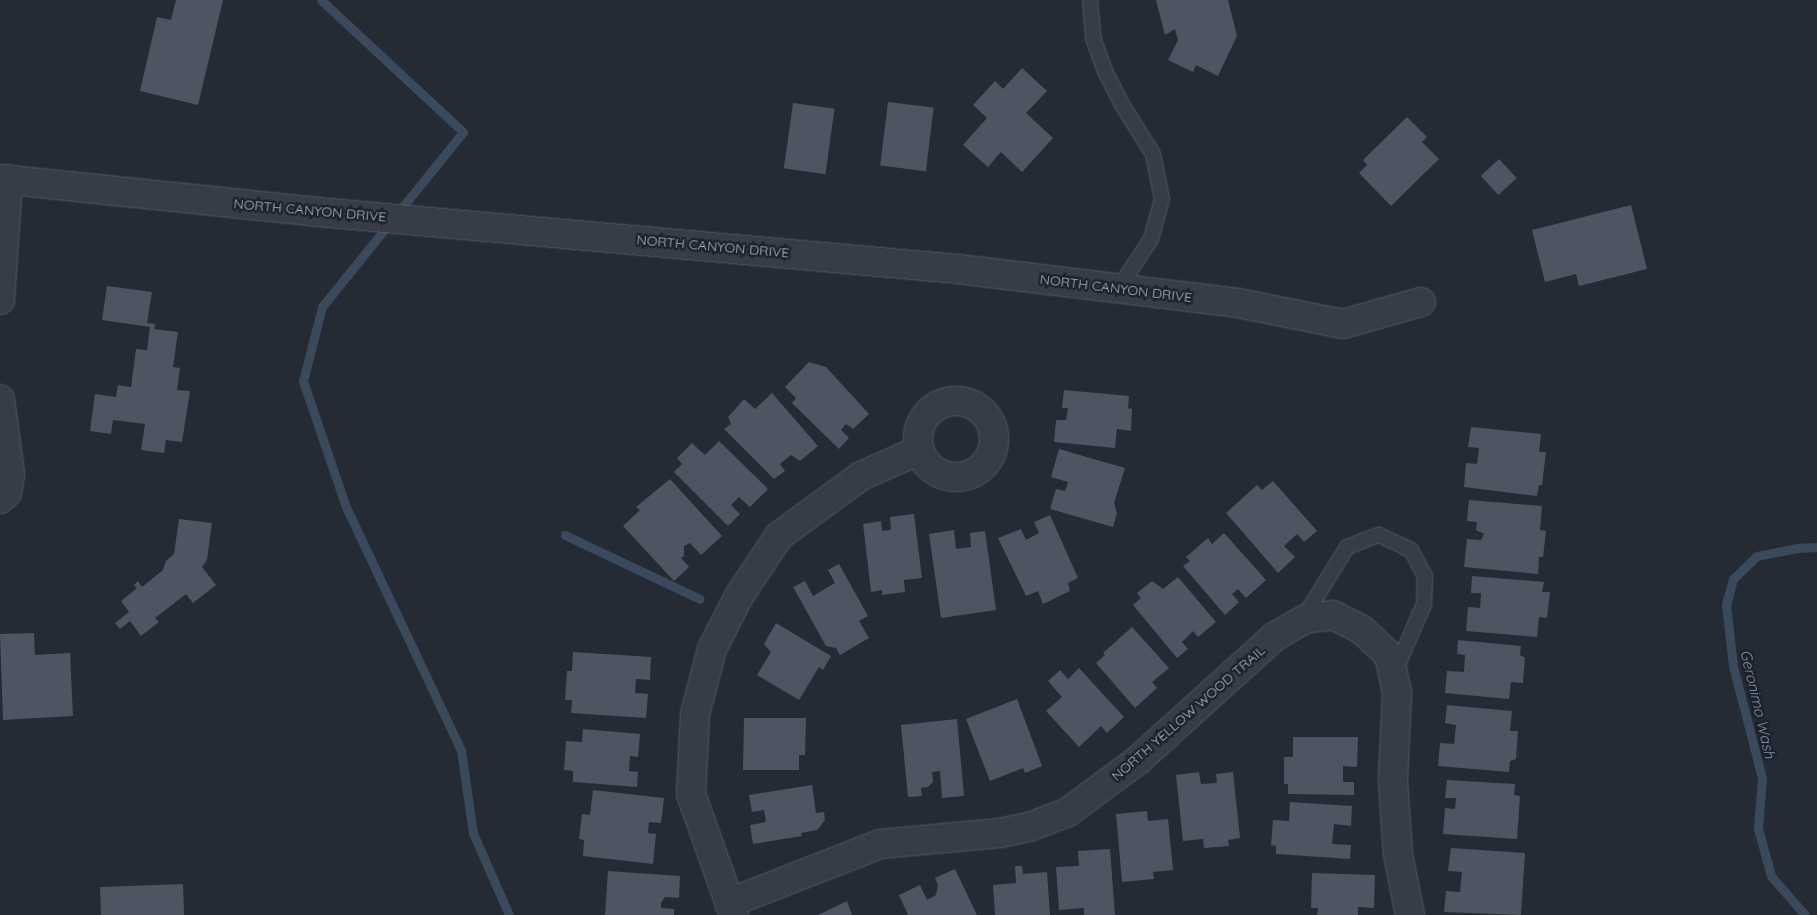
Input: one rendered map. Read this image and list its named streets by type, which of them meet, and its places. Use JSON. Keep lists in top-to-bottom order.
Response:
{
  "streets": {
    "street": ["NORTH CANYON DRIVE", "NORTH YELLOW WOOD TRAIL"]
  },
  "water": ["Geronimo Wash"]
}
